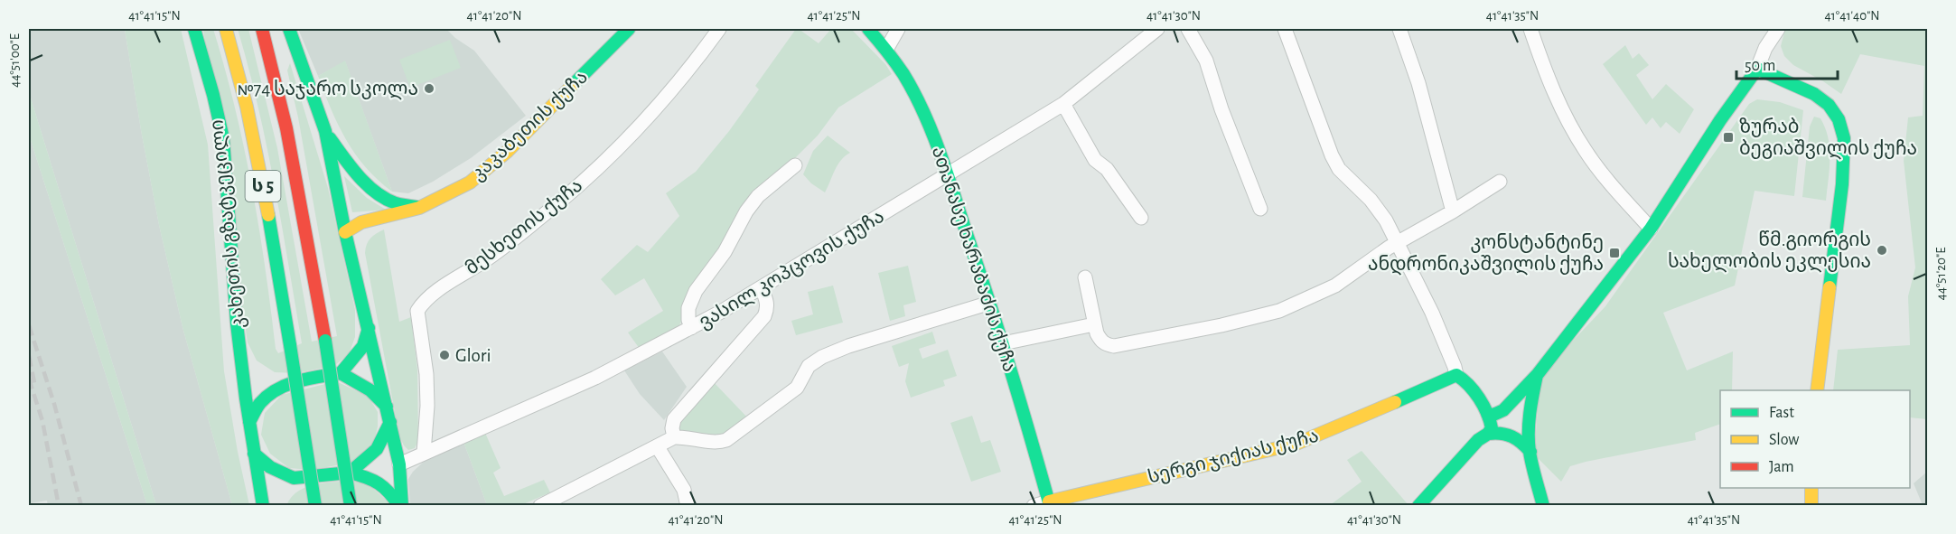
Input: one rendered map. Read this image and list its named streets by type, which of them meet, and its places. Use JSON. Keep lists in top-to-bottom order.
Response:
{
  "streets": {
    "main road": [
      "კაკაბეთის ქუჩა",
      "ს 5",
      "კახეთის გზატკეცილი",
      "ათანასე ხარაბაძის ქუჩა",
      "სერგი ჯიქიას ქუჩა"
    ],
    "street": ["მესხეთის ქუჩა", "ვასილ კოპცოვის ქუჩა"]
  },
  "crossings": [
    ["მესხეთის ქუჩა", "ვასილ კოპცოვის ქუჩა"],
    ["ათანასე ხარაბაძის ქუჩა", "ვასილ კოპცოვის ქუჩა"],
    ["ათანასე ხარაბაძის ქუჩა", "სერგი ჯიქიას ქუჩა"]
  ],
  "places": {
    "other": ["№74 საჯარო სკოლა", "წმ.გიორგის სახელობის ეკლესია", "Glori"],
    "transit": ["ზურაბ ბეგიაშვილის ქუჩა", "კონსტანტინე ანდრონიკაშვილის ქუჩა"]
  },
  "legend": ["Fast", "Slow", "Jam"],
  "scale_bar": "50 m",
  "coordinates": [
    "41°41'15\"N",
    "41°41'20\"N",
    "41°41'25\"N",
    "41°41'30\"N",
    "41°41'35\"N",
    "41°41'40\"N",
    "44°51'00\"E",
    "44°51'20\"E"
  ]
}
